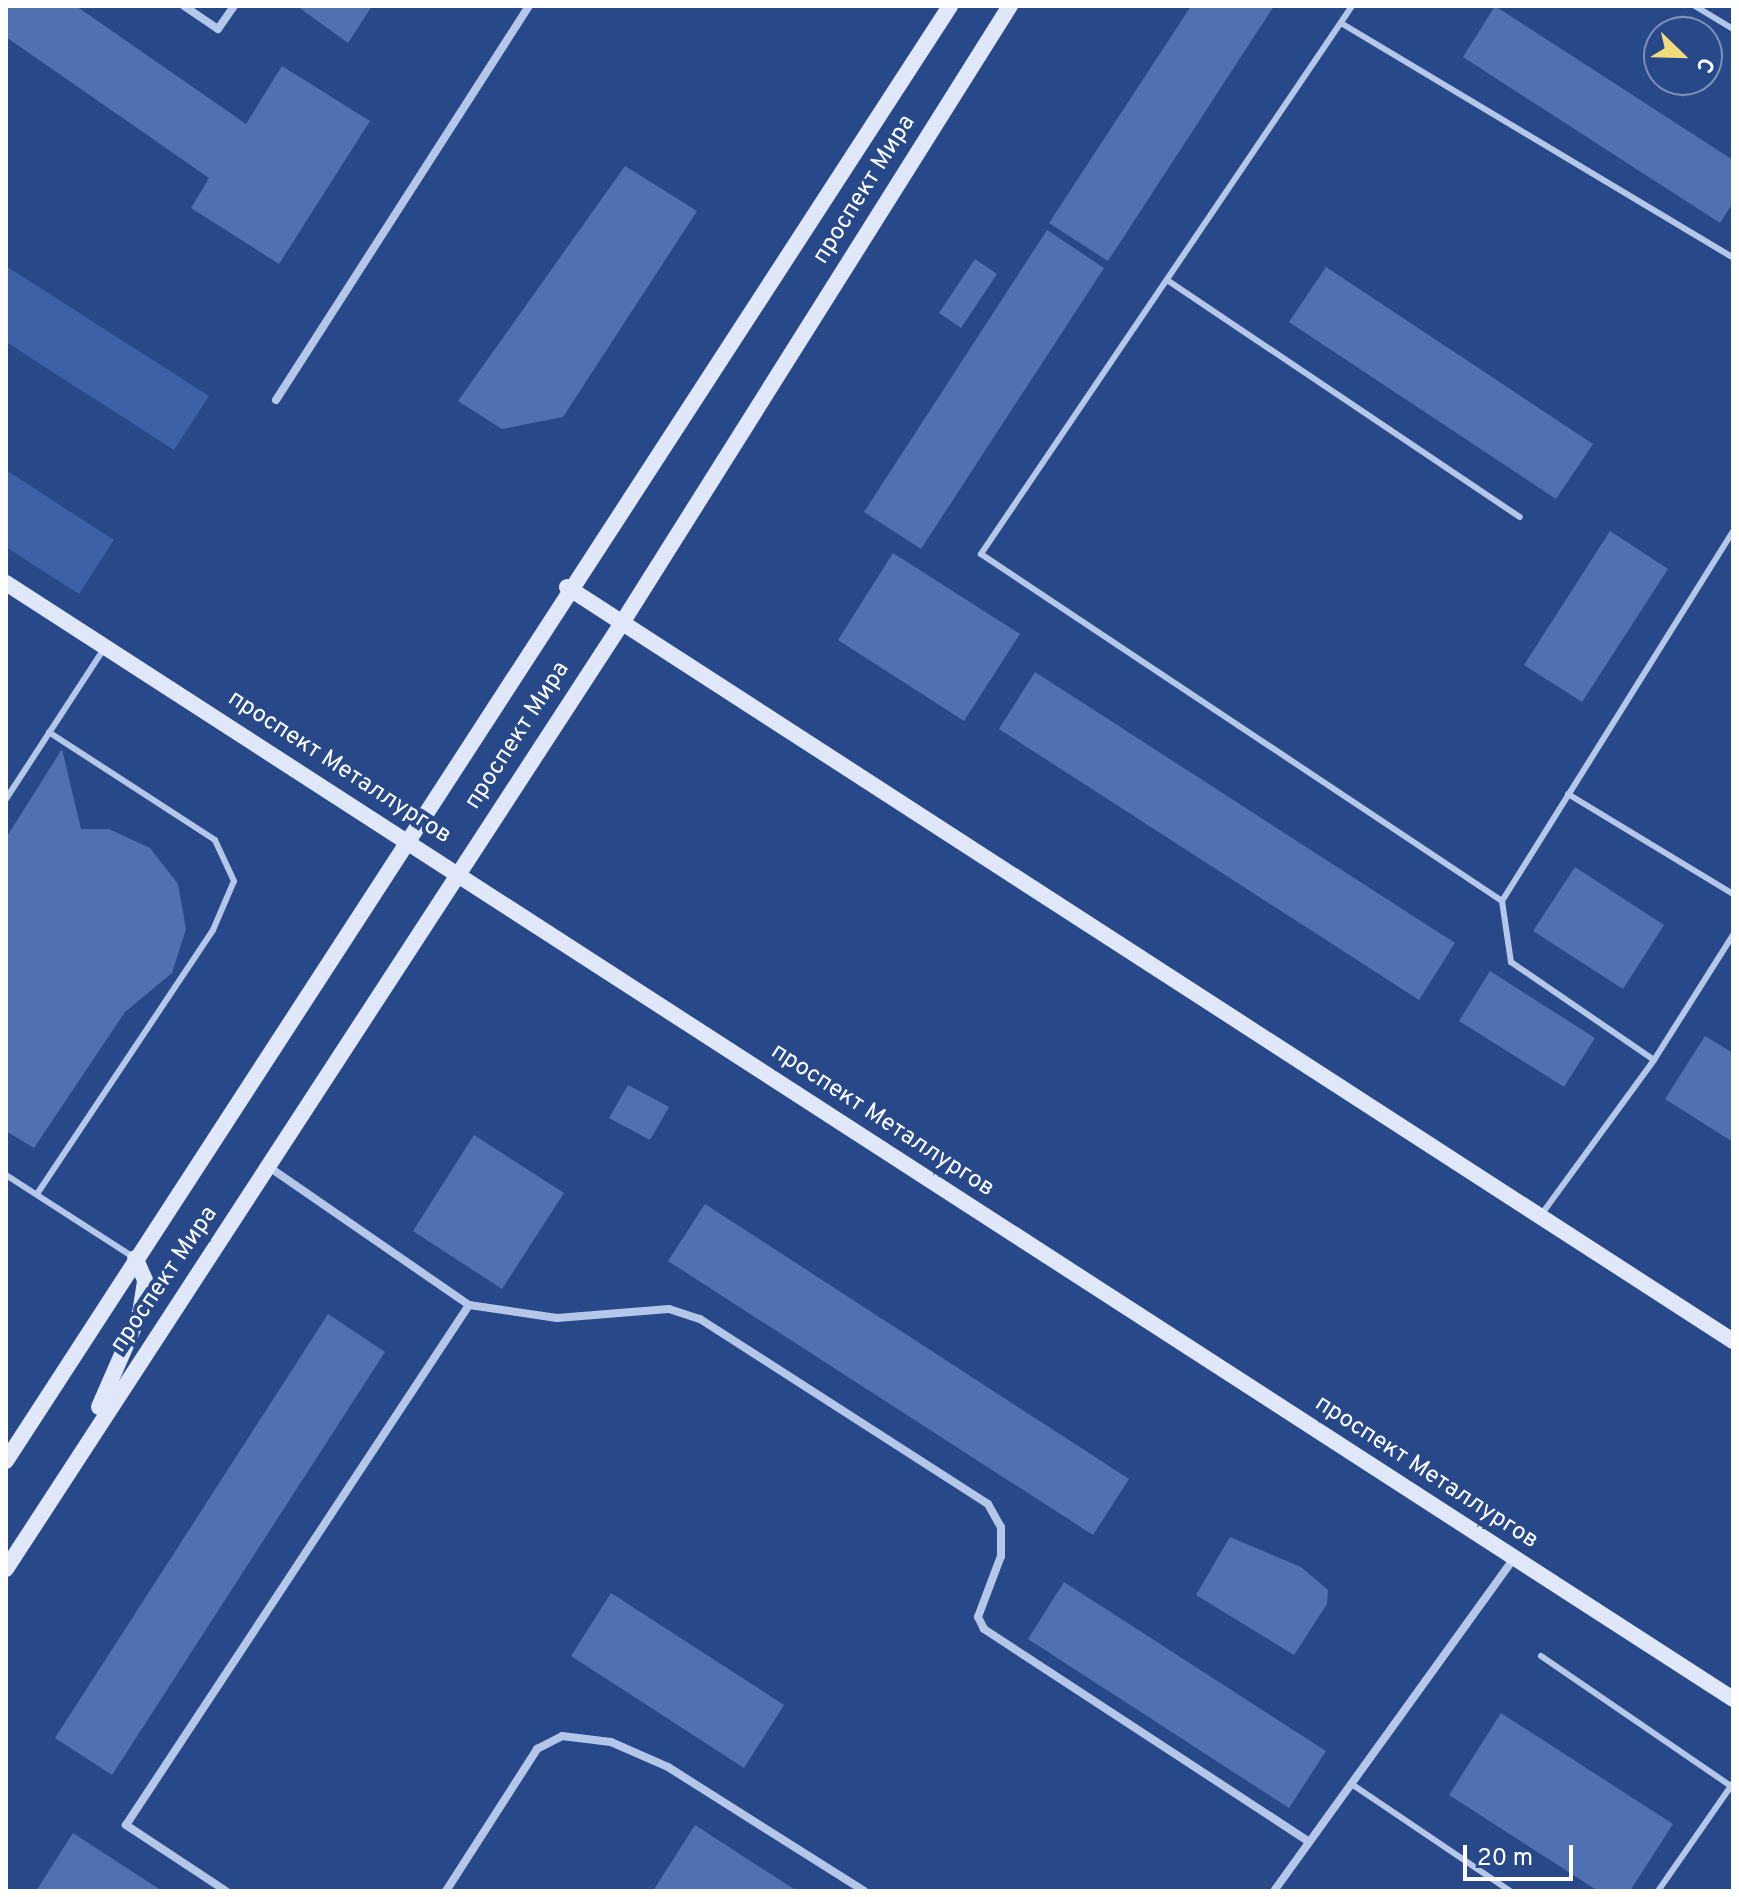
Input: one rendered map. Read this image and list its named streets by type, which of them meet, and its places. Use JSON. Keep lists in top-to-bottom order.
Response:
{
  "streets": {
    "main road": ["проспект Мира", "проспект Металлургов"]
  },
  "crossings": [
    ["проспект Мира", "проспект Металлургов"]
  ],
  "scale_bar": "20 m",
  "north": "bottom right"
}
